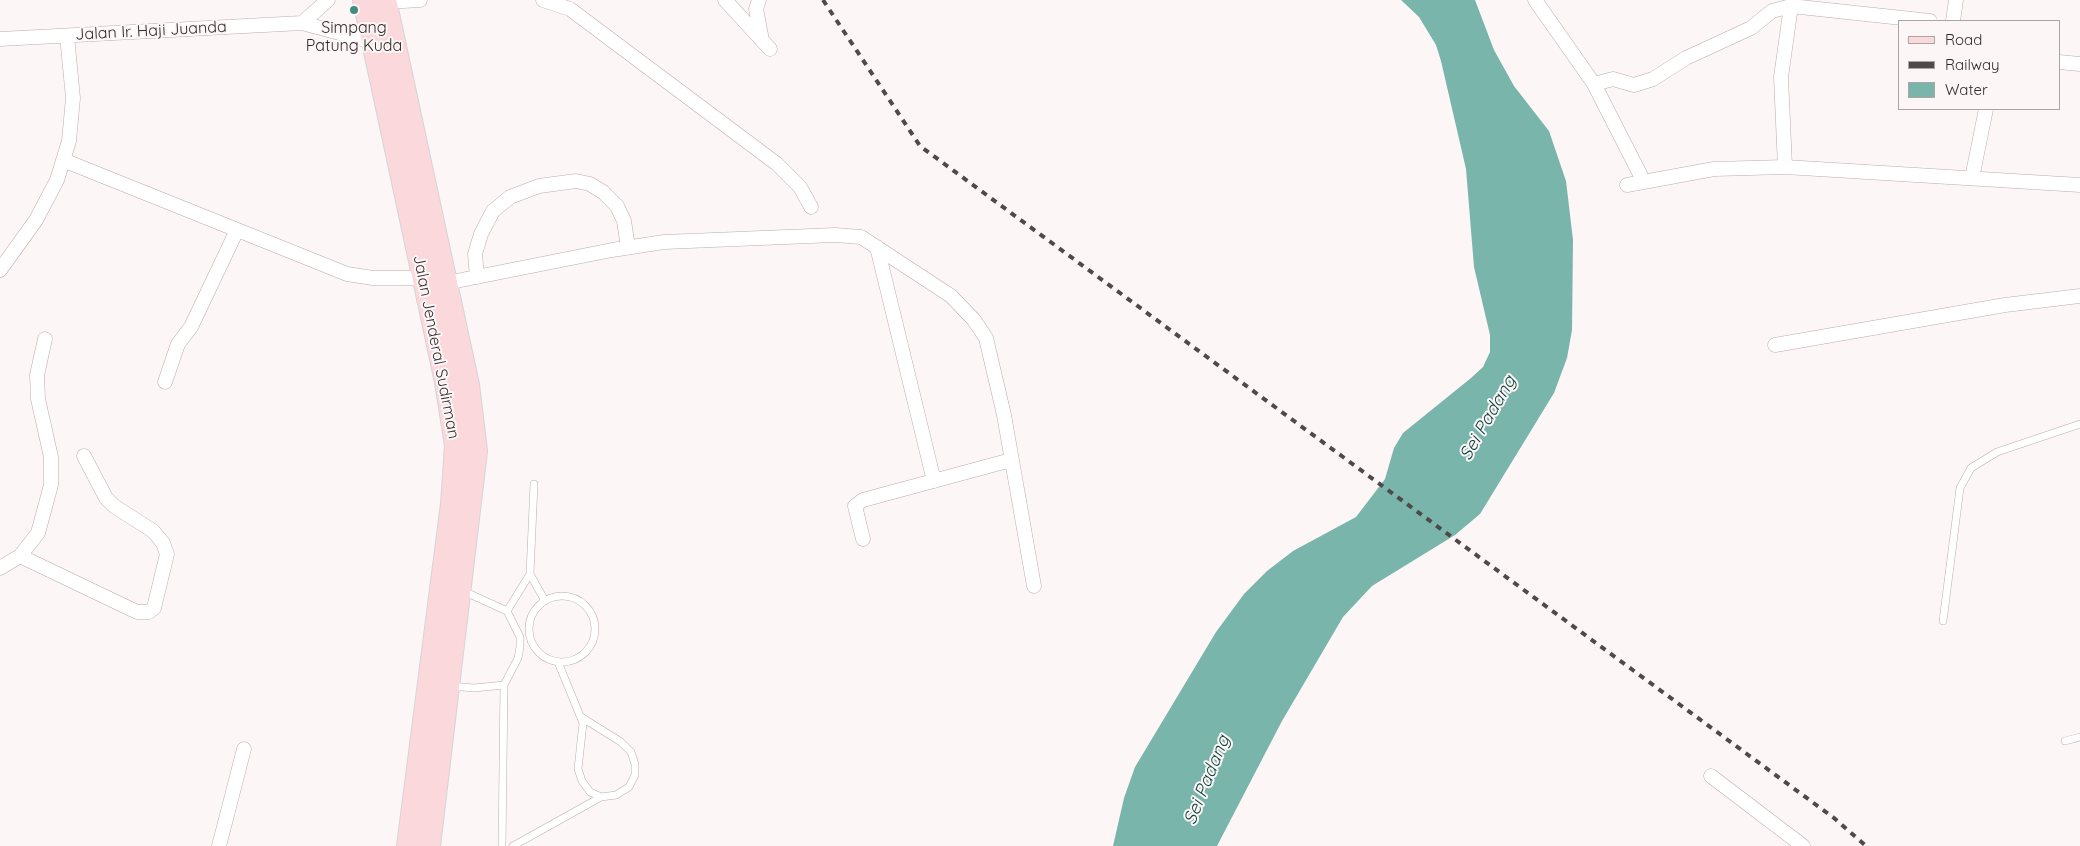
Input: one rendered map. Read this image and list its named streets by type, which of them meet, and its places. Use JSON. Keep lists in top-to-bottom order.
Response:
{
  "streets": {
    "main road": ["Jalan Jenderal Sudirman"],
    "street": ["Jalan Ir. Haji Juanda"]
  },
  "crossings": [
    ["Jalan Ir. Haji Juanda", "Jalan Jenderal Sudirman"]
  ],
  "water": ["Sei Padang"],
  "places": ["Simpang Patung Kuda"],
  "legend": ["Road", "Railway", "Water"]
}
